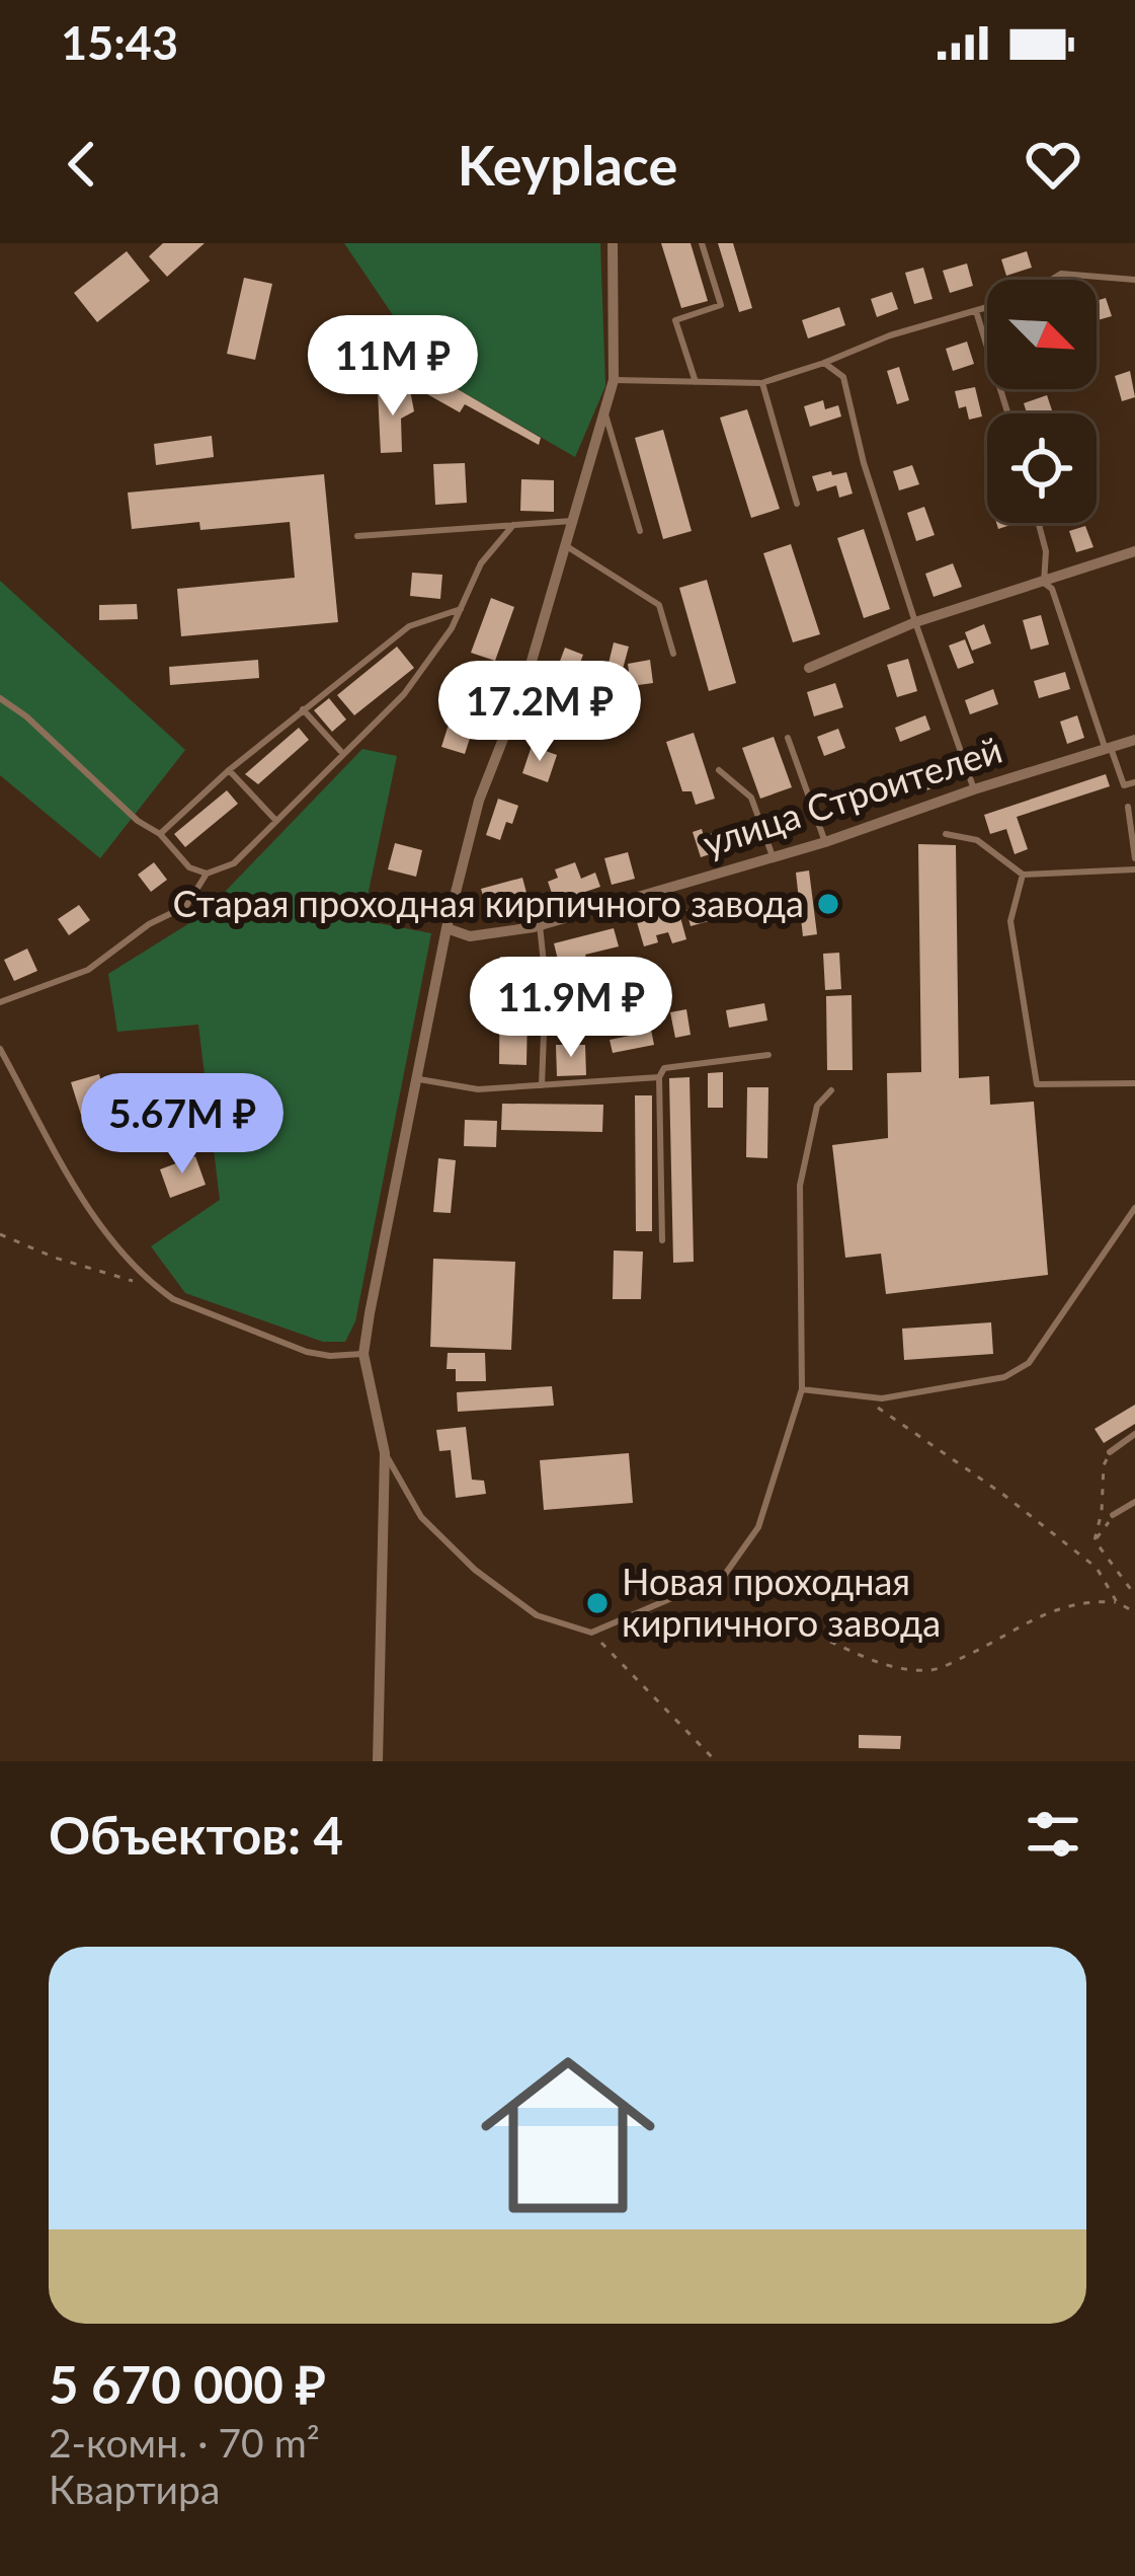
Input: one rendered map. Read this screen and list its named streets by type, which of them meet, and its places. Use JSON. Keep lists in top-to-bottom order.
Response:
{
  "streets": {
    "street": ["улица Строителей"]
  },
  "places": ["Старая проходная кирпичного завода", "Новая проходная кирпичного завода"],
  "north": "bottom right",
  "page": {
    "status": "15:43",
    "header": "Keyplace",
    "price": [
      "11M ₽",
      "17.2M ₽",
      "11.9M ₽",
      "5.67M ₽"
    ],
    "heading": "Объектов: 4",
    "list": [
      {
        "name": "5 670 000 ₽",
        "note": "2-комн. · 70 m² · Квартира"
      }
    ]
  }
}
